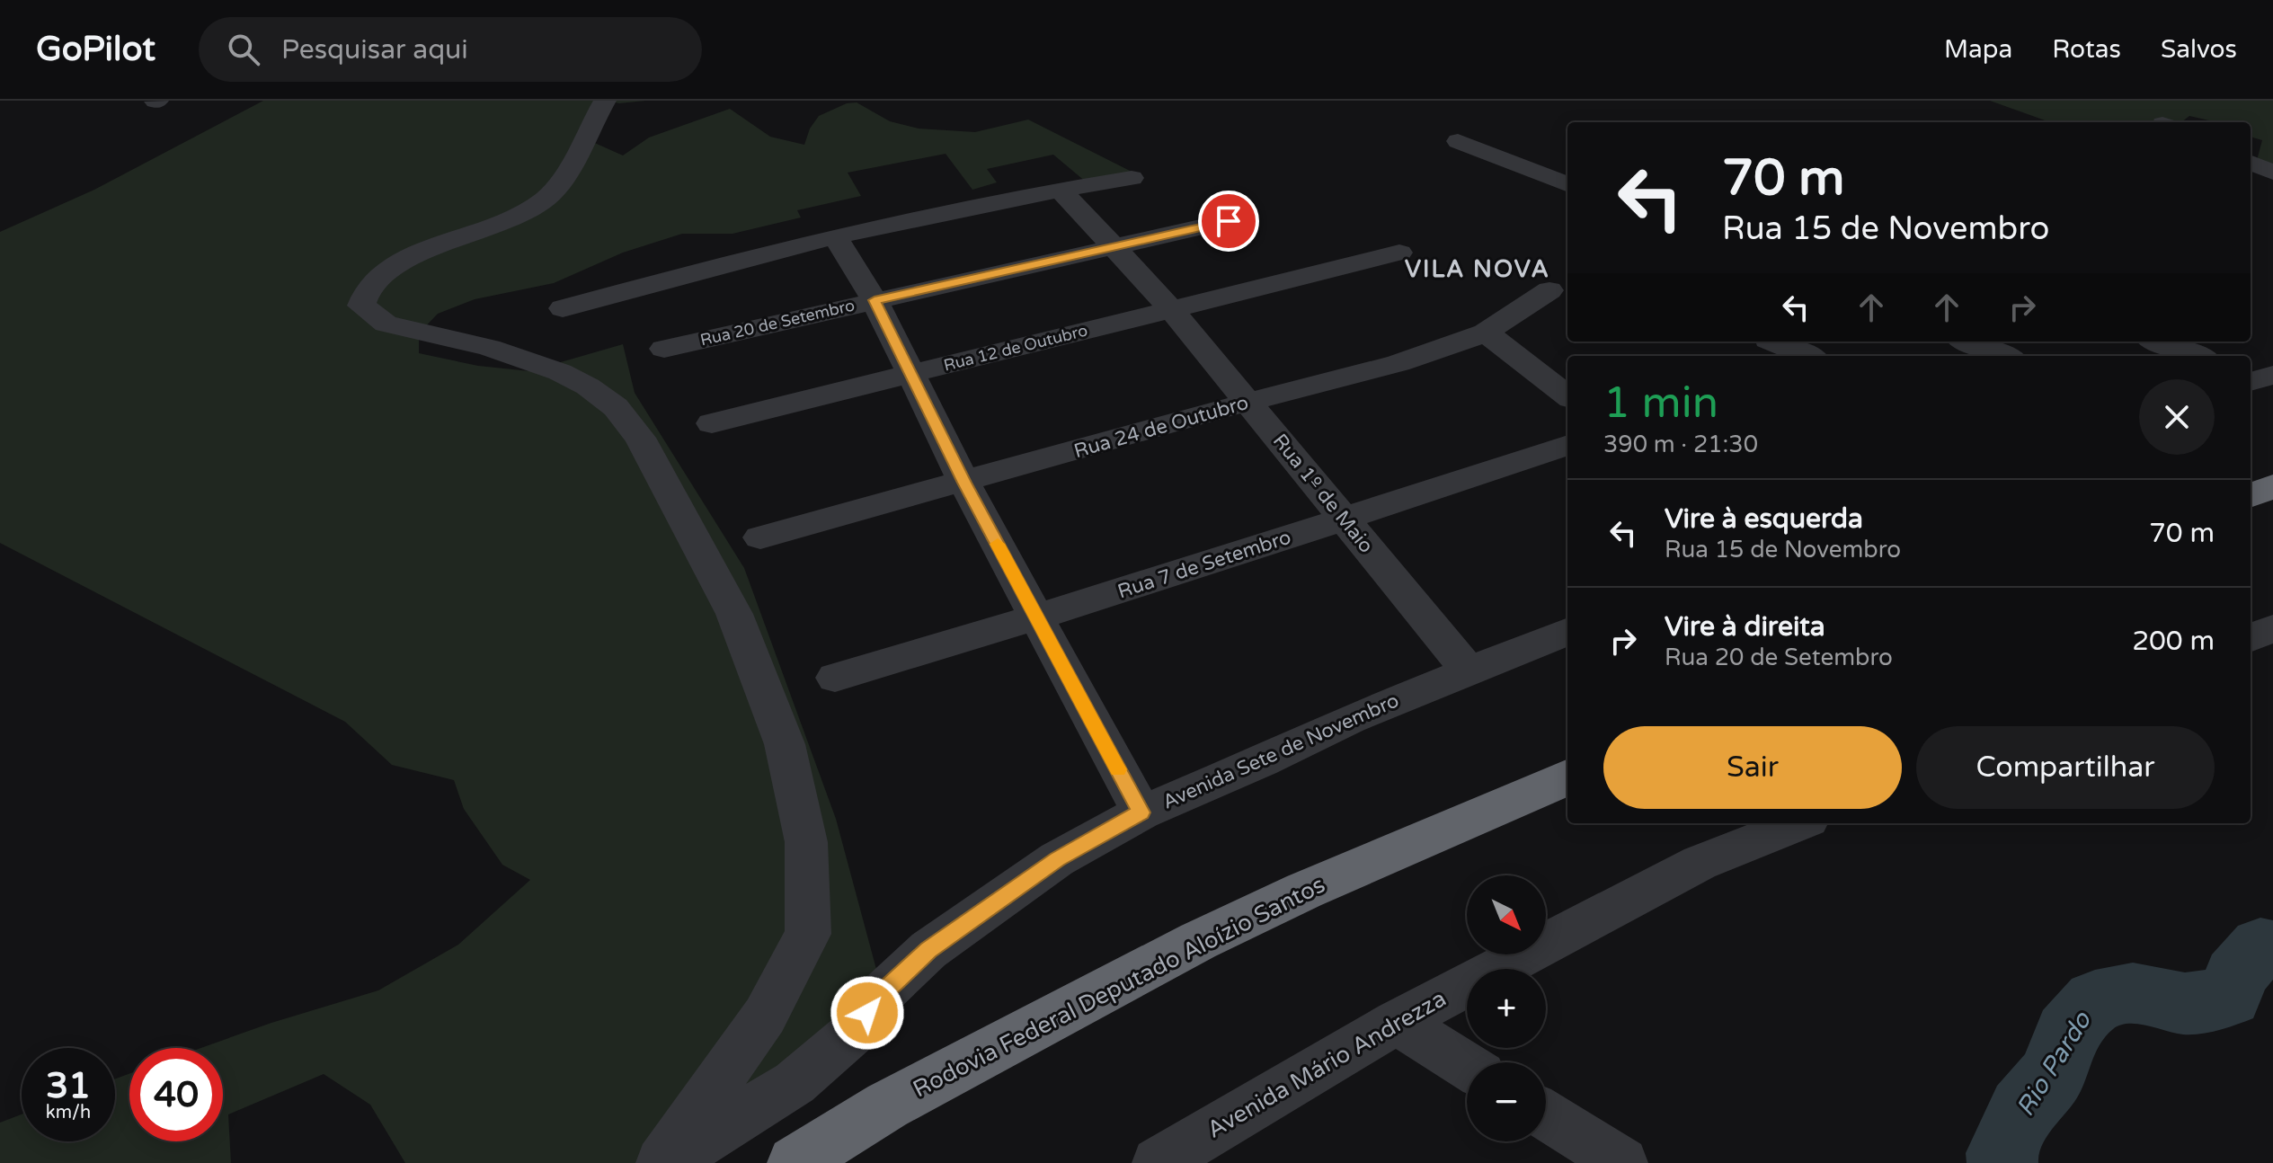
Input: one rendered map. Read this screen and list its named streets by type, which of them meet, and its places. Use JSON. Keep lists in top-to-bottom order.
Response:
{
  "streets": {
    "highway": ["Rodovia Federal Deputado Aloízio Santos"],
    "street": [
      "Rua 20 de Setembro",
      "Rua 12 de Outubro",
      "Rua 24 de Outubro",
      "Rua 1º de Maio",
      "Rua 7 de Setembro",
      "Avenida Sete de Novembro",
      "Avenida Mário Andrezza"
    ]
  },
  "crossings": [
    ["Rua 20 de Setembro", "Rua 1º de Maio"],
    ["Rua 12 de Outubro", "Rua 1º de Maio"],
    ["Rua 24 de Outubro", "Rua 1º de Maio"],
    ["Rua 1º de Maio", "Rua 7 de Setembro"],
    ["Rua 1º de Maio", "Avenida Sete de Novembro"]
  ],
  "districts": ["VILA NOVA"],
  "water": ["Rio Pardo"],
  "north": "bottom right",
  "page": {
    "header": "GoPilot",
    "search": "Pesquisar aqui",
    "nav": ["Mapa", "Rotas", "Salvos"],
    "turn": ["70 m", "Rua 15 de Novembro"],
    "heading": ["1 min", "390 m · 21:30"],
    "list": [
      {
        "name": "Vire à esquerda",
        "note": "Rua 15 de Novembro",
        "value": "70 m"
      },
      {
        "name": "Vire à direita",
        "note": "Rua 20 de Setembro",
        "value": "200 m"
      }
    ],
    "buttons": ["Sair", "Compartilhar"],
    "map_buttons": ["+", "−"],
    "speed": "31 km/h",
    "limit": "40"
  }
}
